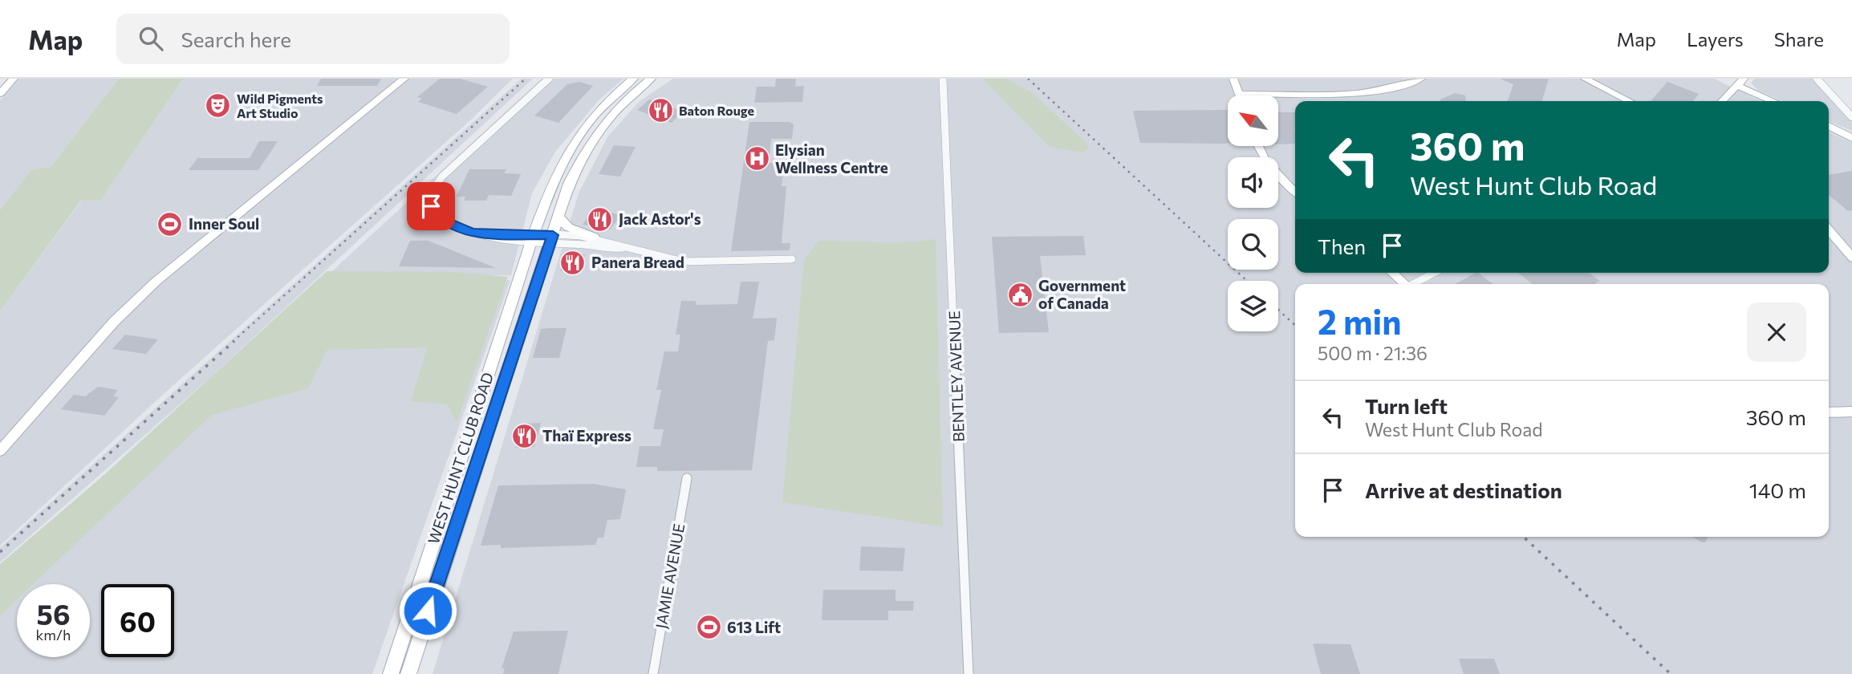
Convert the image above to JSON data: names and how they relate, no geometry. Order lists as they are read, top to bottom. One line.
{"streets":{"main road":["WEST HUNT CLUB ROAD"],"street":["BENTLEY AVENUE","JAMIE AVENUE"]},"places":{"theatre":["Wild Pigments Art Studio"],"restaurant":["Baton Rouge","Jack Astor's","Panera Bread","Thaï Express"],"hospital":["Elysian Wellness Centre"],"sports":["Inner Soul","613 Lift"],"public building":["Government of Canada"]},"north":"top left","page":{"header":"Map","search":"Search here","nav":["Map","Layers","Share"],"turn":["360 m","West Hunt Club Road"],"then":"Then","heading":["2 min","500 m · 21:36"],"list":[{"name":"Turn left","note":"West Hunt Club Road","value":"360 m"},{"name":"Arrive at destination","value":"140 m"}],"speed":"56 km/h","limit":"60"}}
